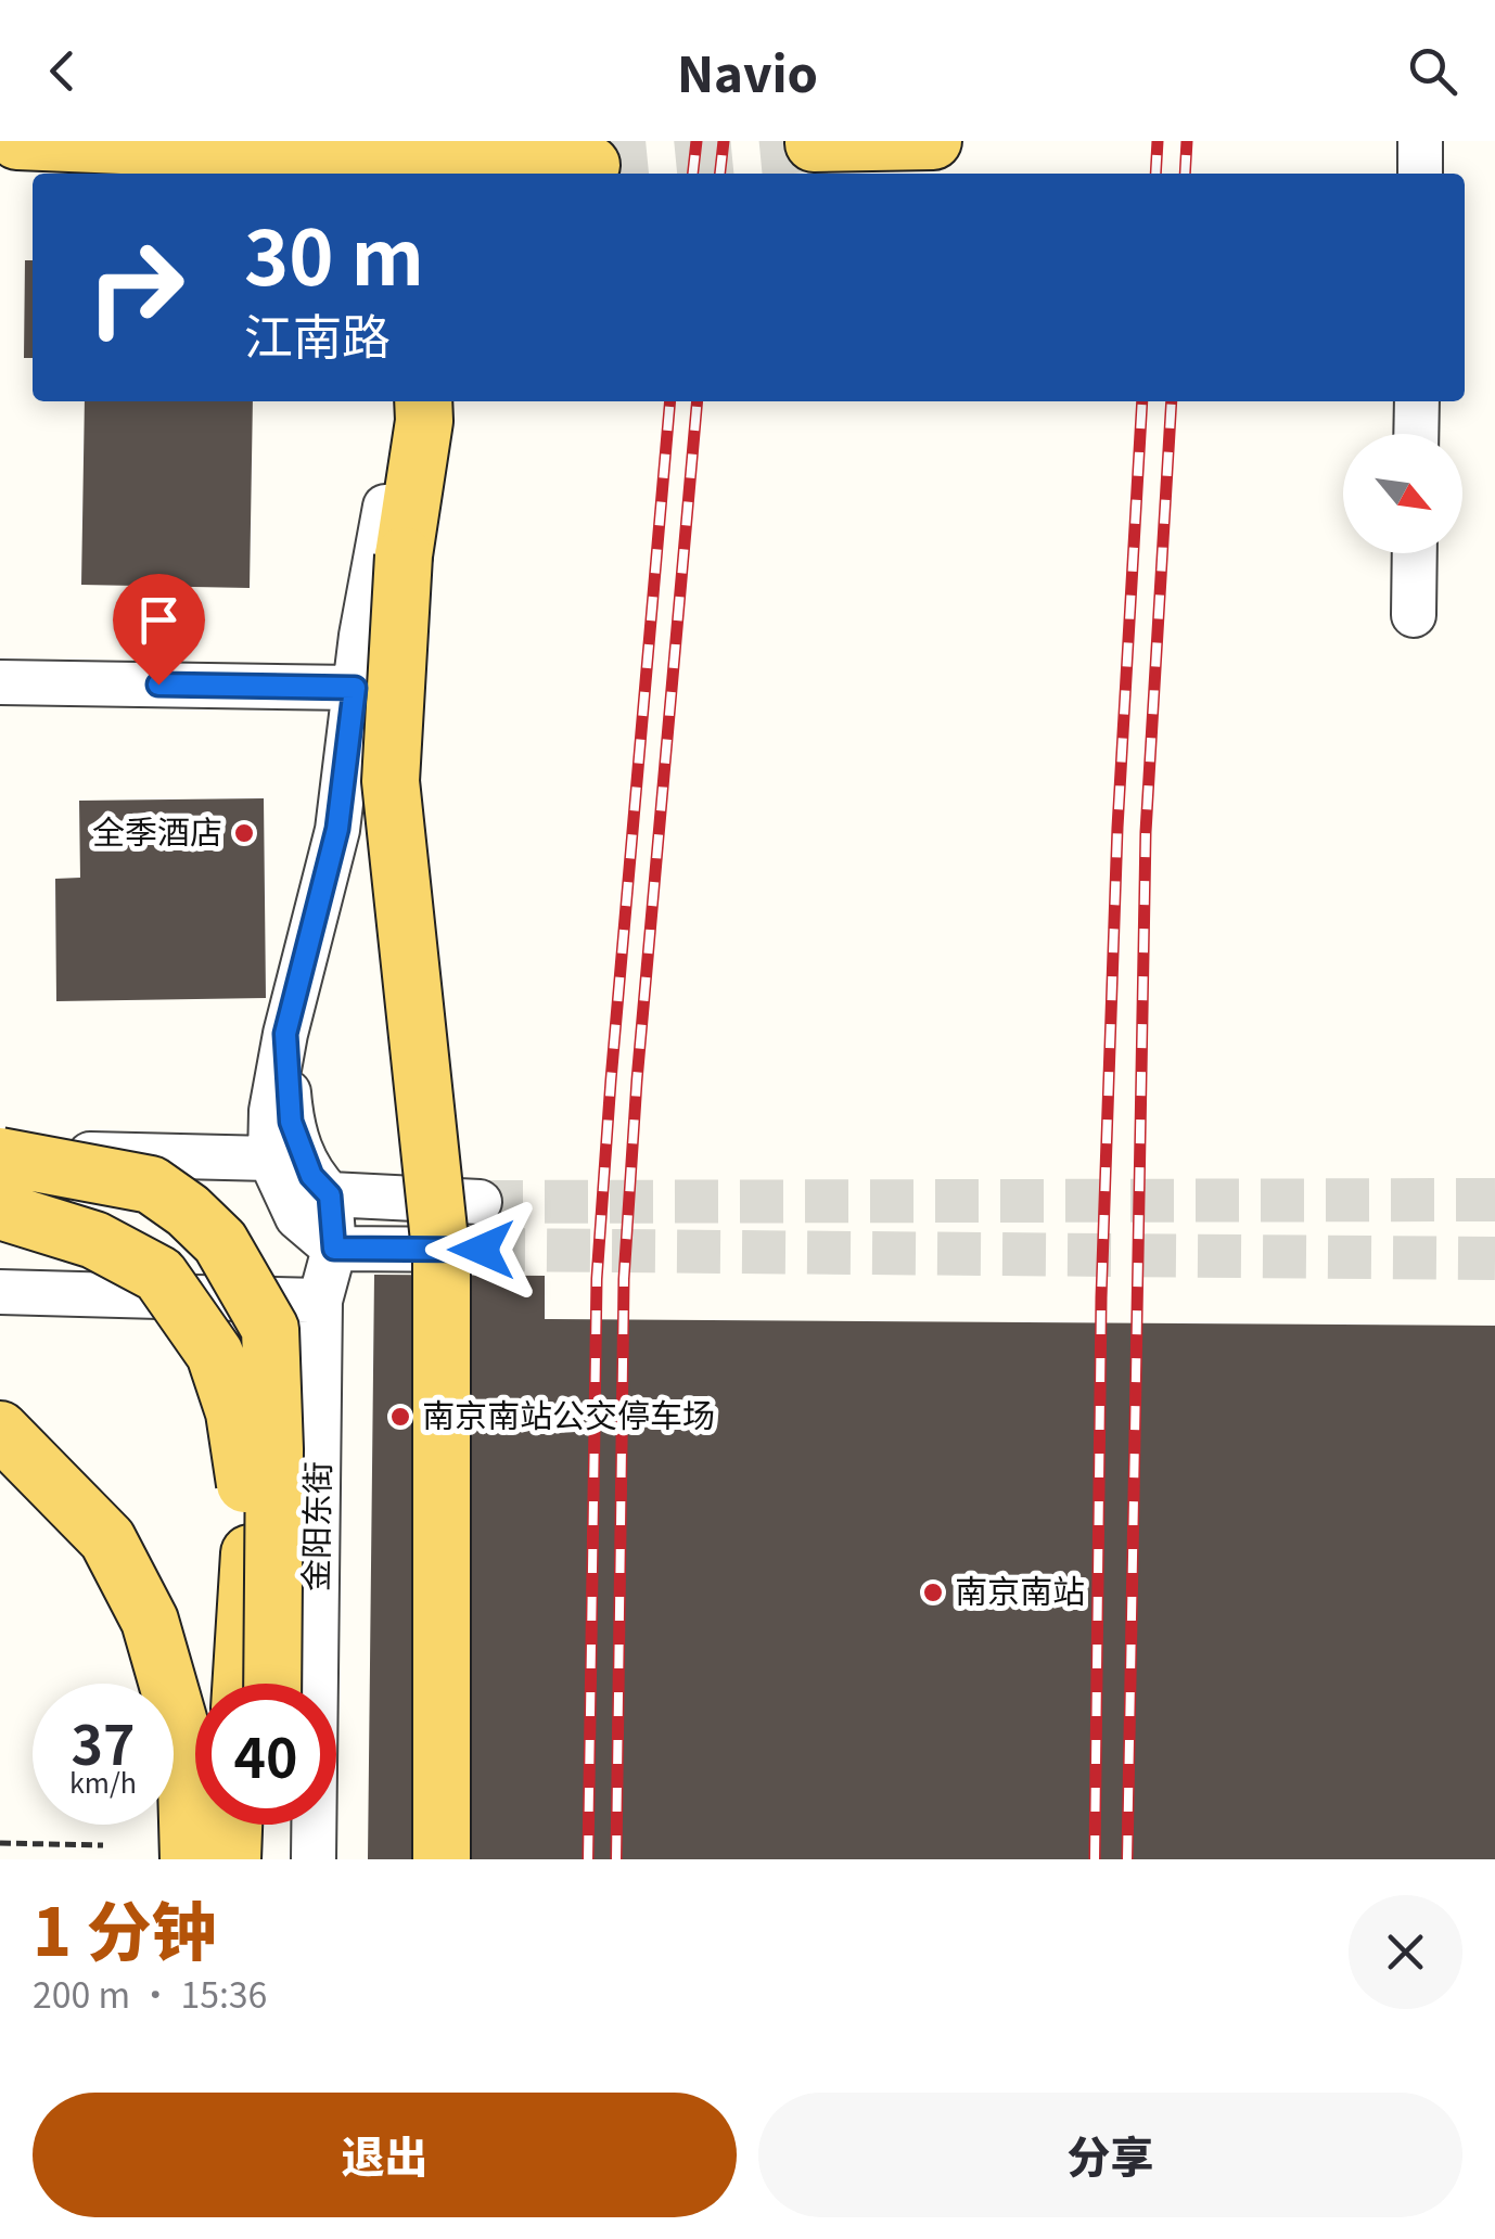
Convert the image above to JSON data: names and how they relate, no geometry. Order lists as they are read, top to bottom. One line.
{"streets":{"street":["金阳东街"]},"places":["全季酒店","南京南站公交停车场","南京南站"],"north":"bottom right","page":{"header":"Navio","turn":["30 m","江南路"],"speed":"37 km/h","limit":"40","heading":["1 分钟","200 m · 15:36"],"buttons":["退出","分享"]}}
